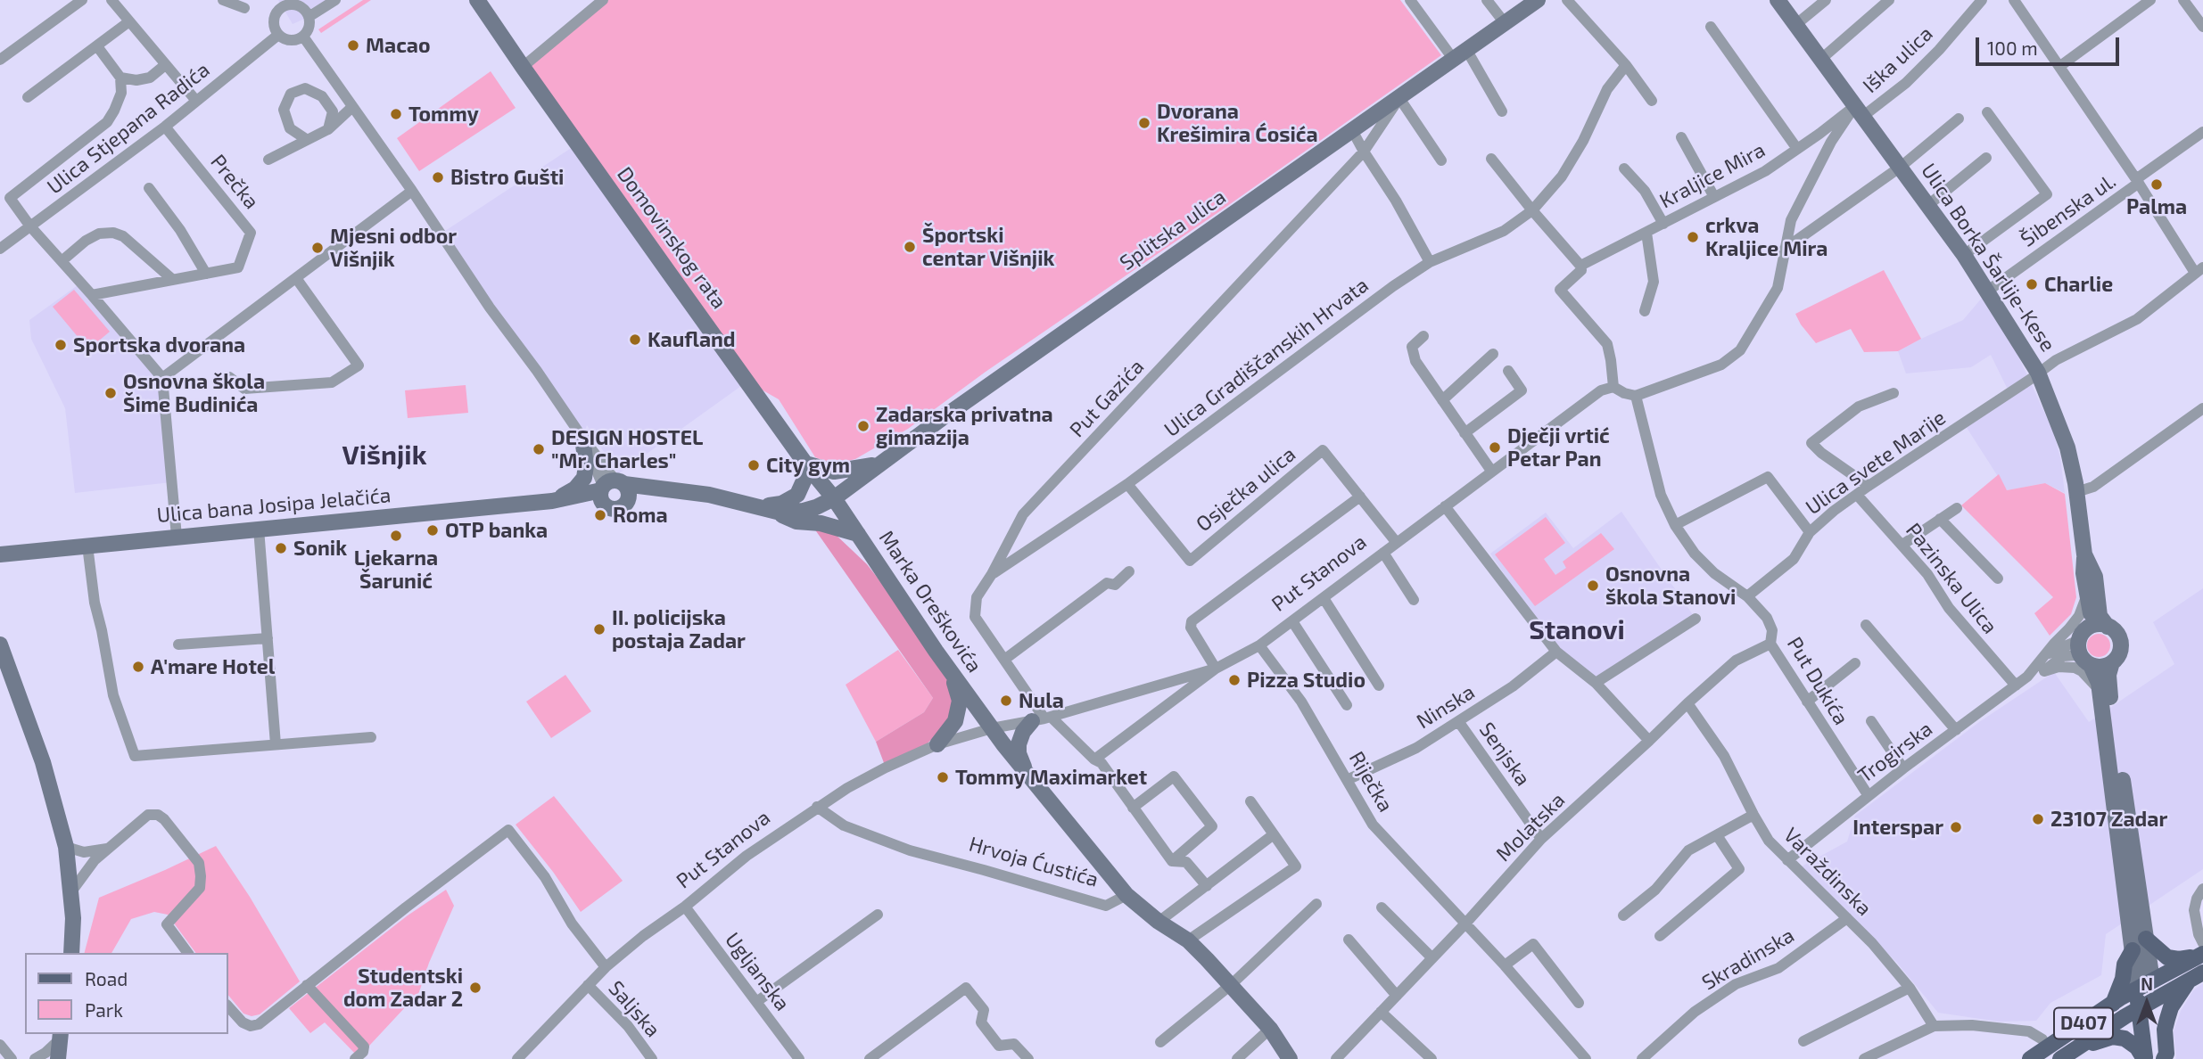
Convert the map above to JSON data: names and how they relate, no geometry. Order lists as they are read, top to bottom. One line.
{"streets":{"main road":["D407"],"street":["Iška ulica","Ulica Stjepana Radića","Kraljice Mira","Prečka","Šibenska ul.","Splitska ulica","Domovinskog rata","Ulica Borka Šarlije-Kese","Ulica Gradiščanskih Hrvata","Put Gazića","Ulica svete Marije","Osječka ulica","Ulica bana Josipa Jelačića","Put Stanova","Pazinska Ulica","Marka Oreškovića","Put Dukića","Ninska","Trogirska","Senjska","Riječka","Molatska","Hrvoja Ćustića","Varaždinska","Skradinska","Ugljanska","Saljska"]},"crossings":[["Iška ulica","Kraljice Mira"],["Iška ulica","Ulica Borka Šarlije-Kese"],["Ulica Stjepana Radića","Prečka"],["Kraljice Mira","Ulica Borka Šarlije-Kese"],["Šibenska ul.","Ulica Borka Šarlije-Kese"],["Splitska ulica","Domovinskog rata"],["Splitska ulica","Put Gazića"],["Splitska ulica","Ulica bana Josipa Jelačića"],["Splitska ulica","Marka Oreškovića"],["Domovinskog rata","Ulica bana Josipa Jelačića"],["Domovinskog rata","Marka Oreškovića"],["Ulica Borka Šarlije-Kese","Ulica svete Marije"],["Ulica Gradiščanskih Hrvata","Put Gazića"],["Ulica Gradiščanskih Hrvata","Osječka ulica"],["Put Gazića","Put Stanova"],["Ulica svete Marije","Pazinska Ulica"],["Ulica svete Marije","Put Dukića"],["Osječka ulica","Put Stanova"],["Ulica bana Josipa Jelačića","Marka Oreškovića"],["Put Stanova","Marka Oreškovića"],["Put Stanova","Riječka"],["Put Stanova","Hrvoja Ćustića"],["Put Stanova","Ugljanska"],["Put Stanova","Saljska"],["Pazinska Ulica","Trogirska"],["Put Dukića","Trogirska"],["Put Dukića","Molatska"],["Ninska","Senjska"],["Ninska","Riječka"],["Trogirska","Varaždinska"],["Senjska","Molatska"],["Riječka","Molatska"],["Molatska","Varaždinska"],["Varaždinska","Skradinska"]],"districts":["Višnjik","Stanovi"],"places":["Macao","Tommy","Dvorana Krešimira Ćosića","Bistro Gušti","Palma","crkva Kraljice Mira","Športski centar Višnjik","Mjesni odbor Višnjik","Charlie","Kaufland","Sportska dvorana","Osnovna škola Šime Budinića","Zadarska privatna gimnazija","Dječji vrtić Petar Pan","DESIGN HOSTEL \"Mr. Charles\"","City gym","Roma","OTP banka","Ljekarna Šarunić","Sonik","Osnovna škola Stanovi","II. policijska postaja Zadar","A'mare Hotel","Pizza Studio","Nula","Tommy Maximarket","23107 Zadar","Interspar","Studentski dom Zadar 2"],"legend":["Road","Park"],"scale_bar":"100 m","north":"top"}
